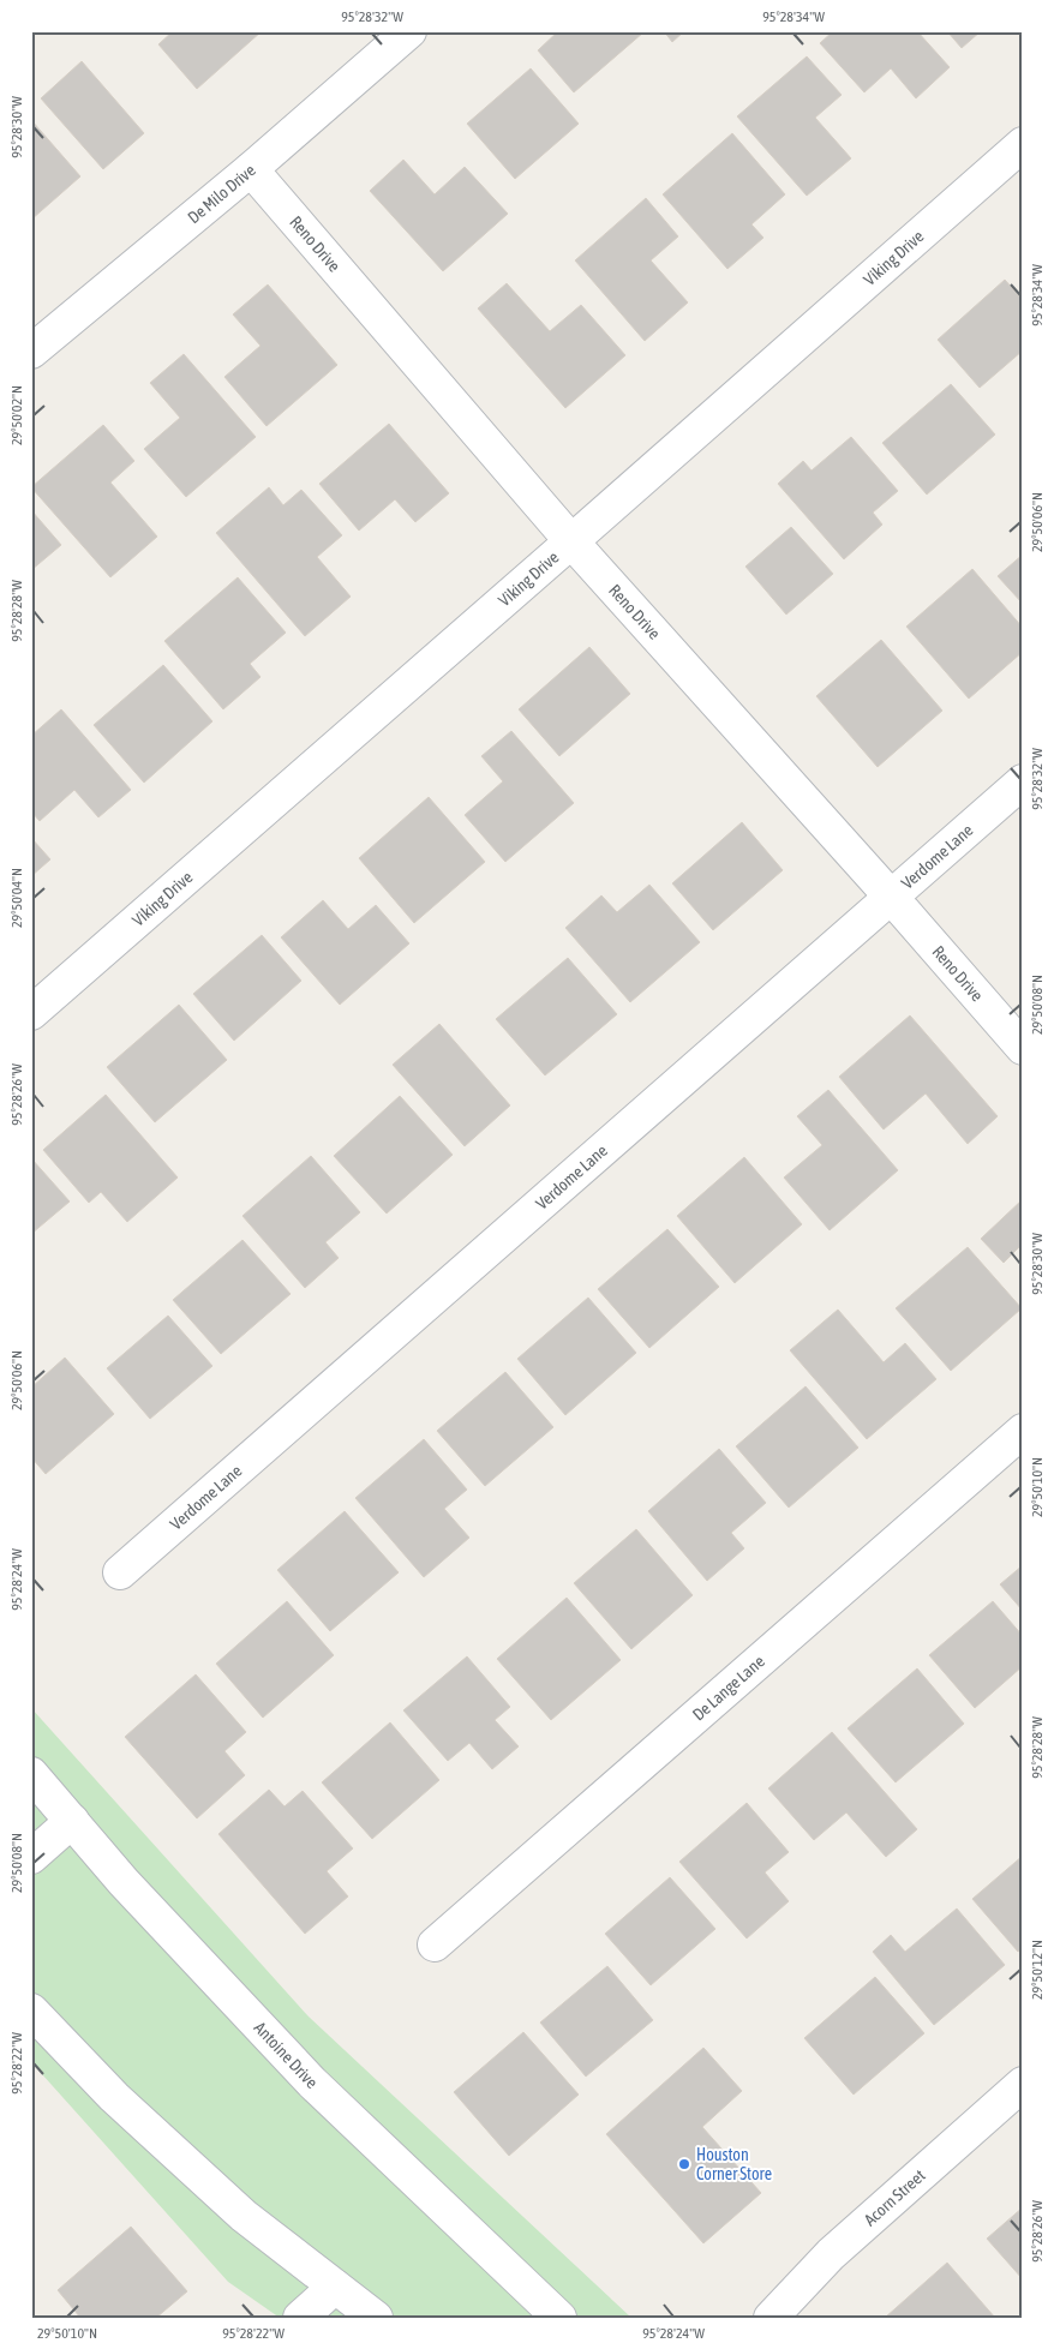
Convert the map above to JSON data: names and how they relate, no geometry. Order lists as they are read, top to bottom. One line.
{"streets":{"street":["De Milo Drive","Reno Drive","Viking Drive","Verdome Lane","De Lange Lane","Antoine Drive","Acorn Street"]},"crossings":[["De Milo Drive","Reno Drive"],["Reno Drive","Viking Drive"],["Reno Drive","Verdome Lane"]],"places":["Houston Corner Store"],"coordinates":["95°28'32\"W","95°28'34\"W","95°28'30\"W","29°50'02\"N","29°50'06\"N","95°28'28\"W","29°50'04\"N","29°50'08\"N","95°28'26\"W","29°50'10\"N","95°28'24\"W","29°50'12\"N","95°28'22\"W"]}
